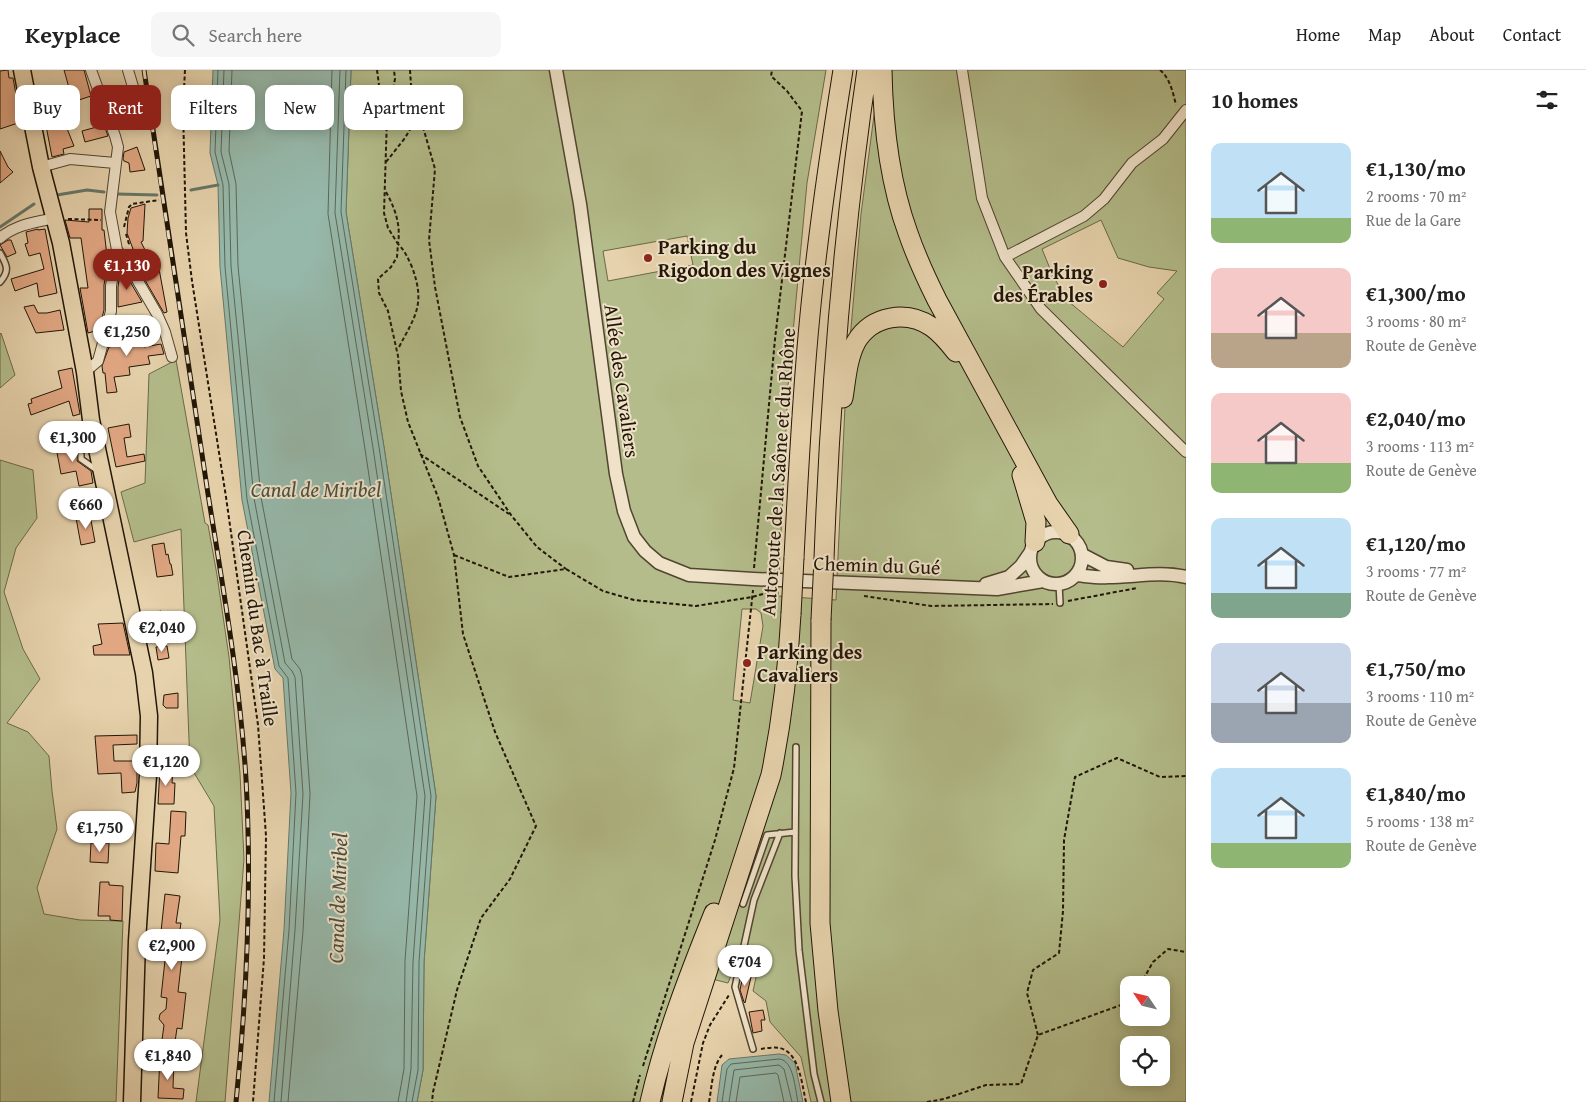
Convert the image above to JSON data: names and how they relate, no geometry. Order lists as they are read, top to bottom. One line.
{"streets":{"highway":["Autoroute de la Saône et du Rhône"],"street":["Allée des Cavaliers","Chemin du Gué"],"path":["Chemin du Bac à Traille"]},"crossings":[["Allée des Cavaliers","Chemin du Gué"]],"water":["Canal de Miribel"],"places":["Parking du Rigodon des Vignes","Parking des Érables","Parking des Cavaliers"],"north":"top left","page":{"header":"Keyplace","search":"Search here","nav":["Home","Map","About","Contact"],"heading":"10 homes","chip":["Buy","Rent","Filters","New","Apartment"],"list":[{"name":"€1,130/mo","note":"2 rooms · 70 m² · Rue de la Gare"},{"name":"€1,300/mo","note":"3 rooms · 80 m² · Route de Genève"},{"name":"€2,040/mo","note":"3 rooms · 113 m² · Route de Genève"},{"name":"€1,120/mo","note":"3 rooms · 77 m² · Route de Genève"},{"name":"€1,750/mo","note":"3 rooms · 110 m² · Route de Genève"},{"name":"€1,840/mo","note":"5 rooms · 138 m² · Route de Genève"}],"price":["€1,130","€1,250","€1,300","€660","€2,040","€1,120","€1,750","€2,900","€704","€1,840"]}}
